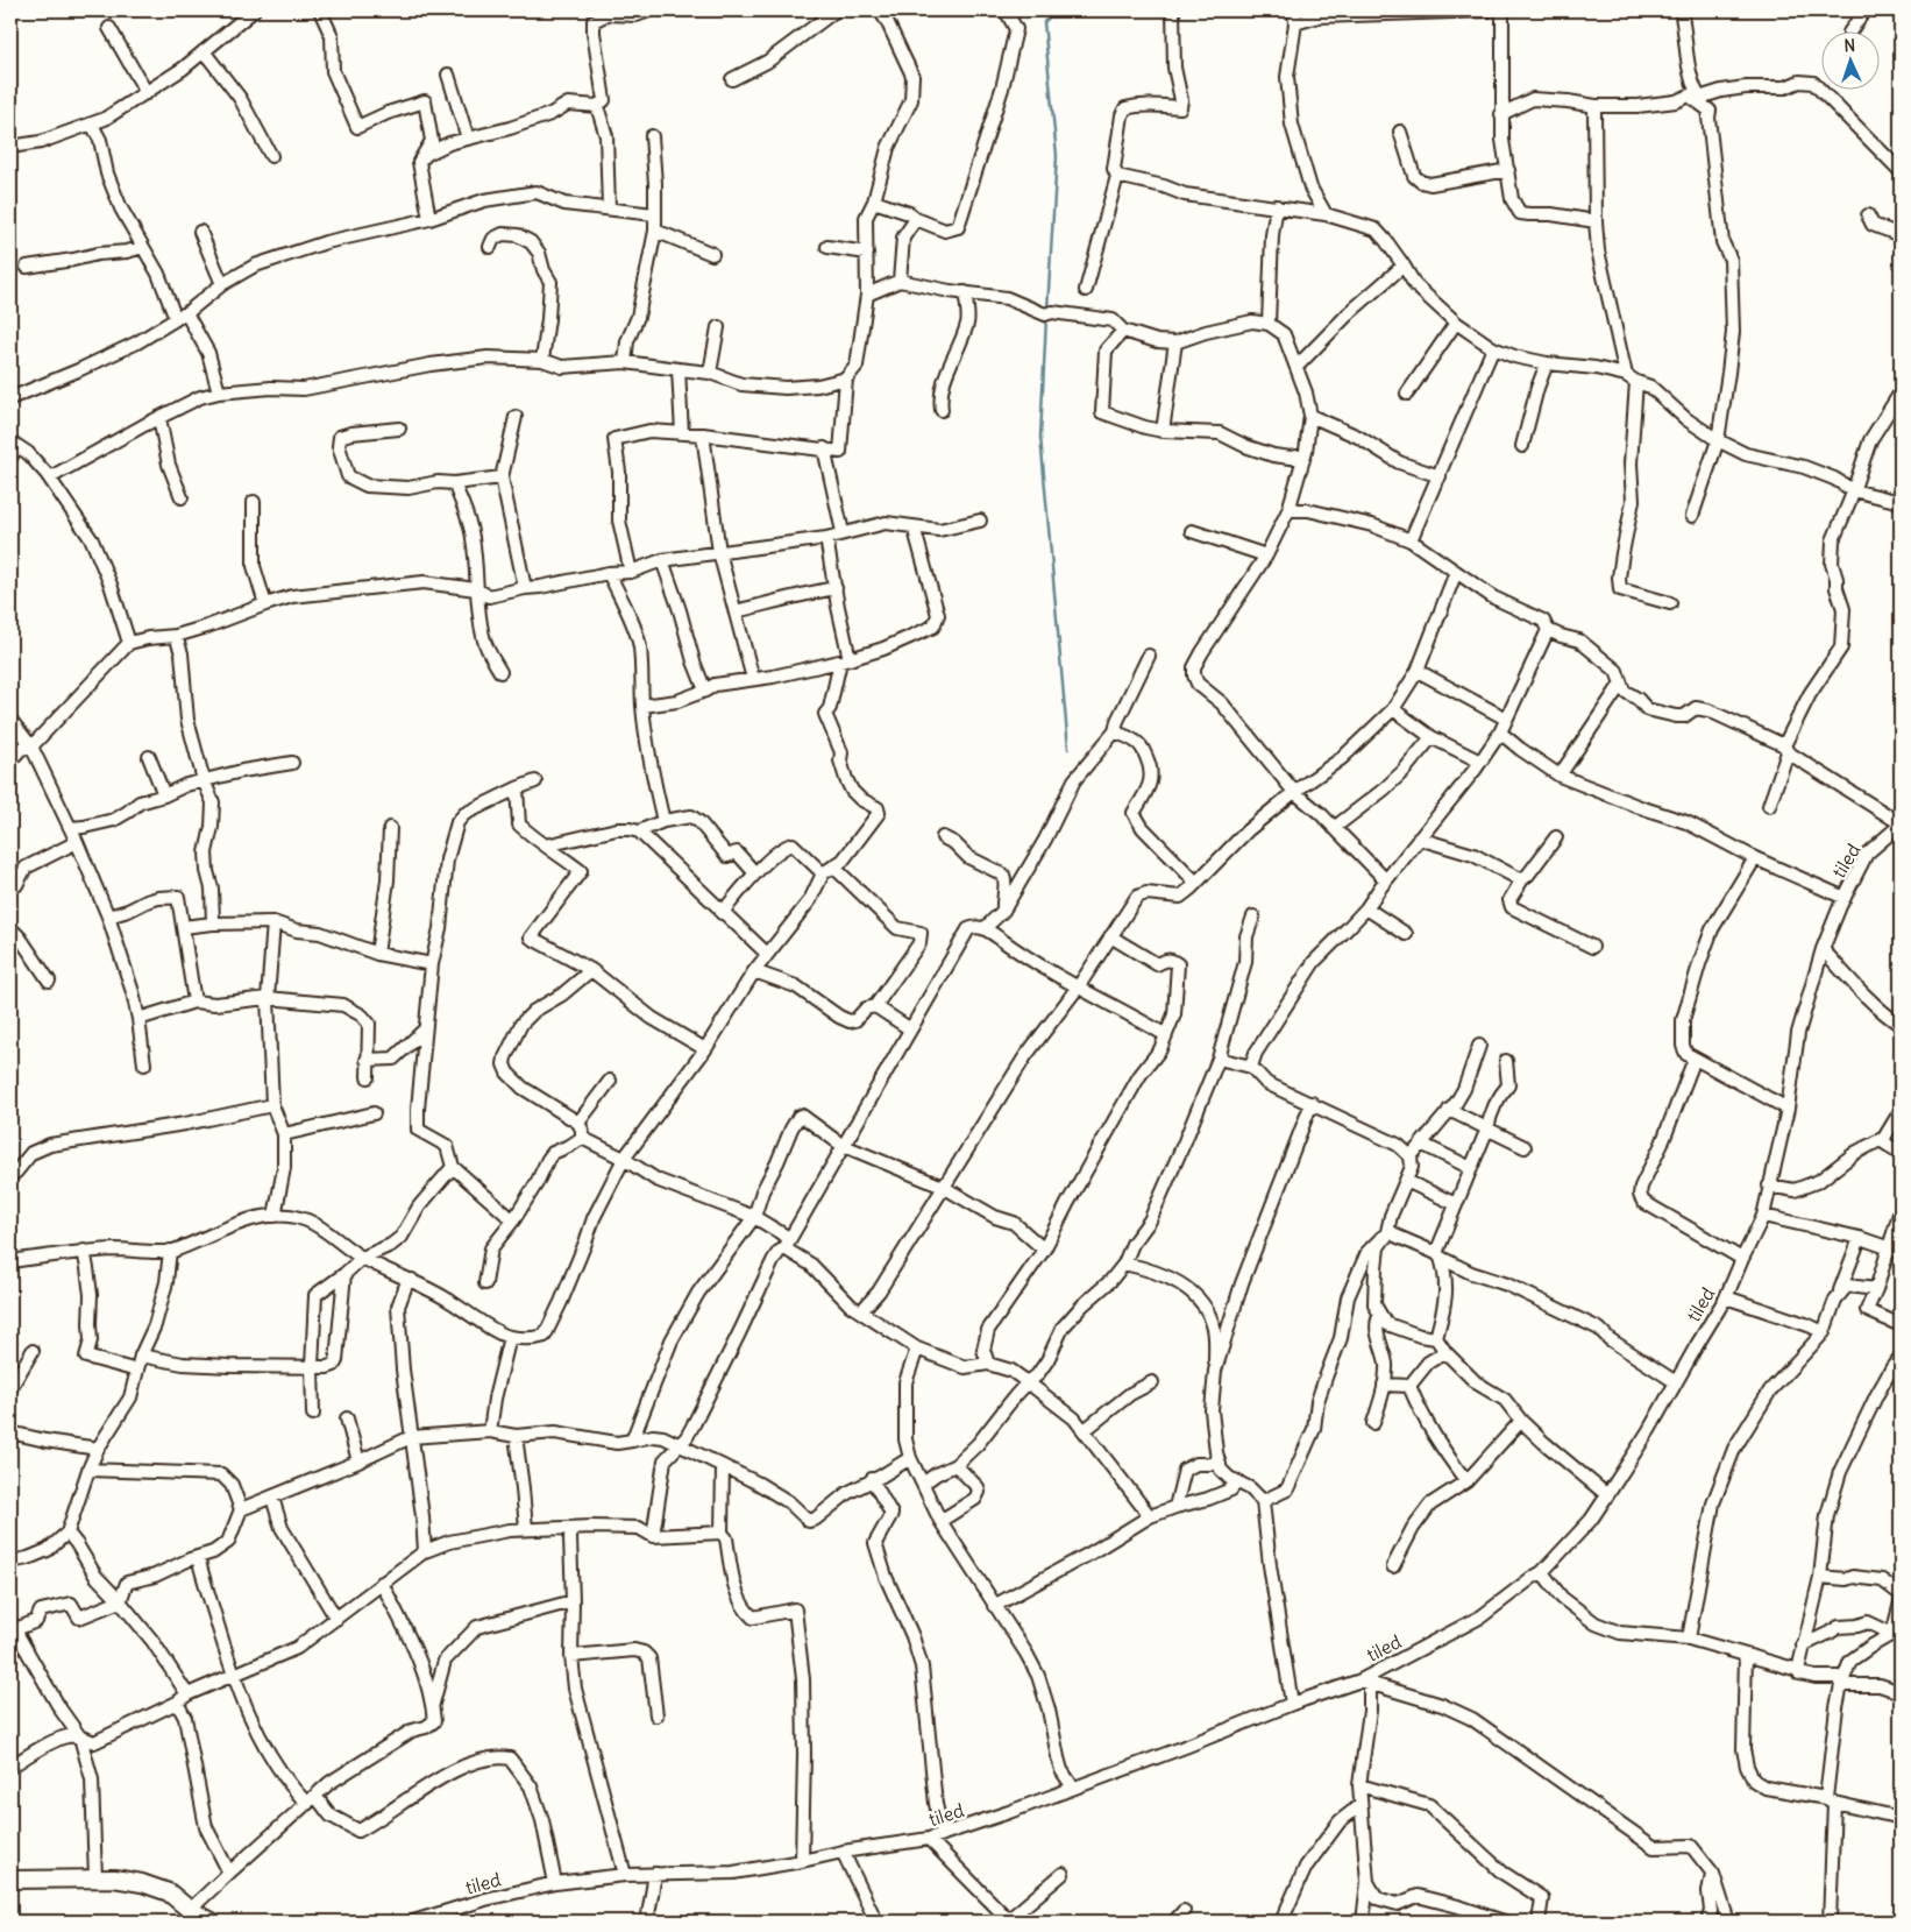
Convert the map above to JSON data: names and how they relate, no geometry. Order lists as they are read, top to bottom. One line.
{"streets":{"street":["tiled"]},"north":"top"}
